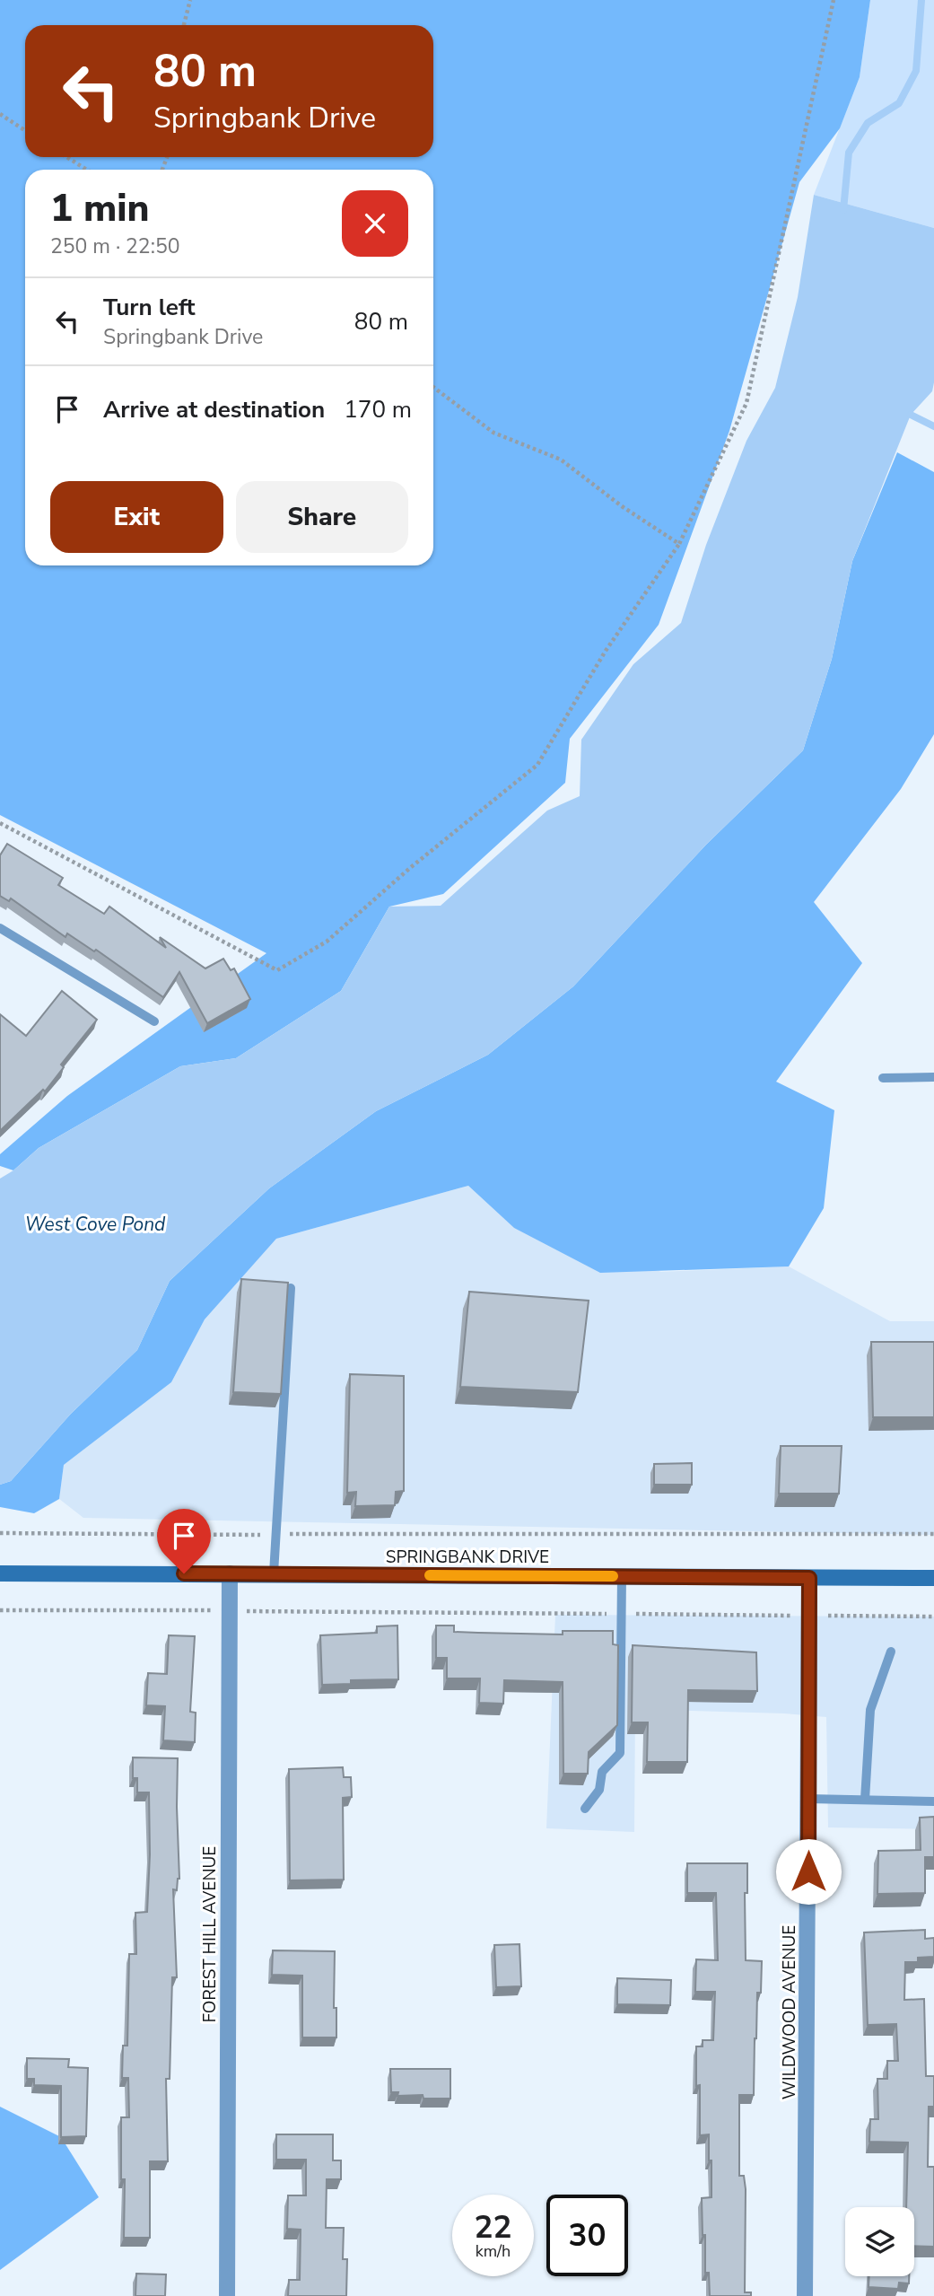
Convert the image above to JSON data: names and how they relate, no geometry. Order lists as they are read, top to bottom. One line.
{"streets":{"main road":["SPRINGBANK DRIVE"],"street":["FOREST HILL AVENUE","WILDWOOD AVENUE"]},"crossings":[["SPRINGBANK DRIVE","FOREST HILL AVENUE"],["SPRINGBANK DRIVE","WILDWOOD AVENUE"]],"water":["West Cove Pond"],"page":{"turn":["80 m","Springbank Drive"],"heading":["1 min","250 m · 22:50"],"list":[{"name":"Turn left","note":"Springbank Drive","value":"80 m"},{"name":"Arrive at destination","value":"170 m"}],"buttons":["Exit","Share"],"speed":"22 km/h","limit":"30"}}
